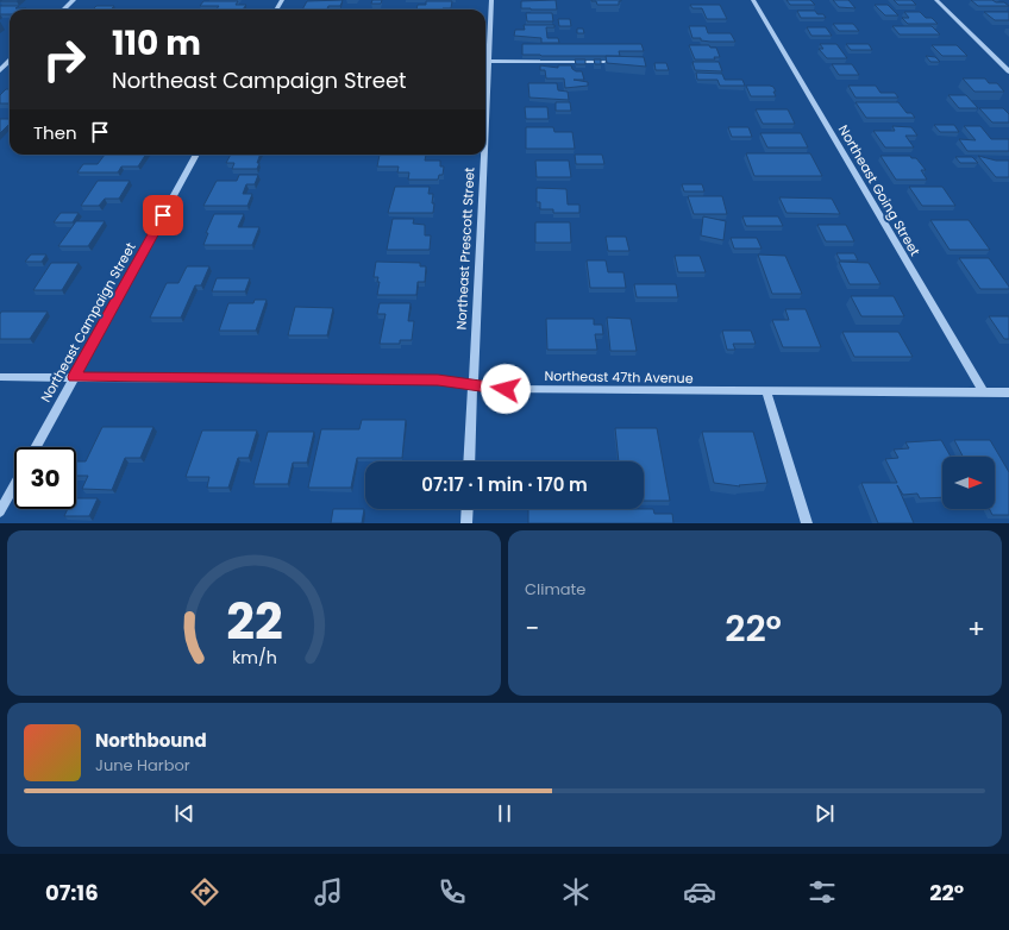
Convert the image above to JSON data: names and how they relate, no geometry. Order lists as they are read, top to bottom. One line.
{"streets":{"street":["Northeast Going Street","Northeast Prescott Street","Northeast Campaign Street","Northeast 47th Avenue"]},"crossings":[["Northeast Going Street","Northeast 47th Avenue"],["Northeast Prescott Street","Northeast 47th Avenue"],["Northeast Campaign Street","Northeast 47th Avenue"]],"north":"right","page":{"turn":["110 m","Northeast Campaign Street"],"then":"Then","limit":"30","trip":"07:17 · 1 min · 170 m","tile":"Climate","heat":["−","22°","+"],"song":["Northbound","June Harbor"],"tabs":["07:16","22°"],"gauge":["22","km/h"]}}
